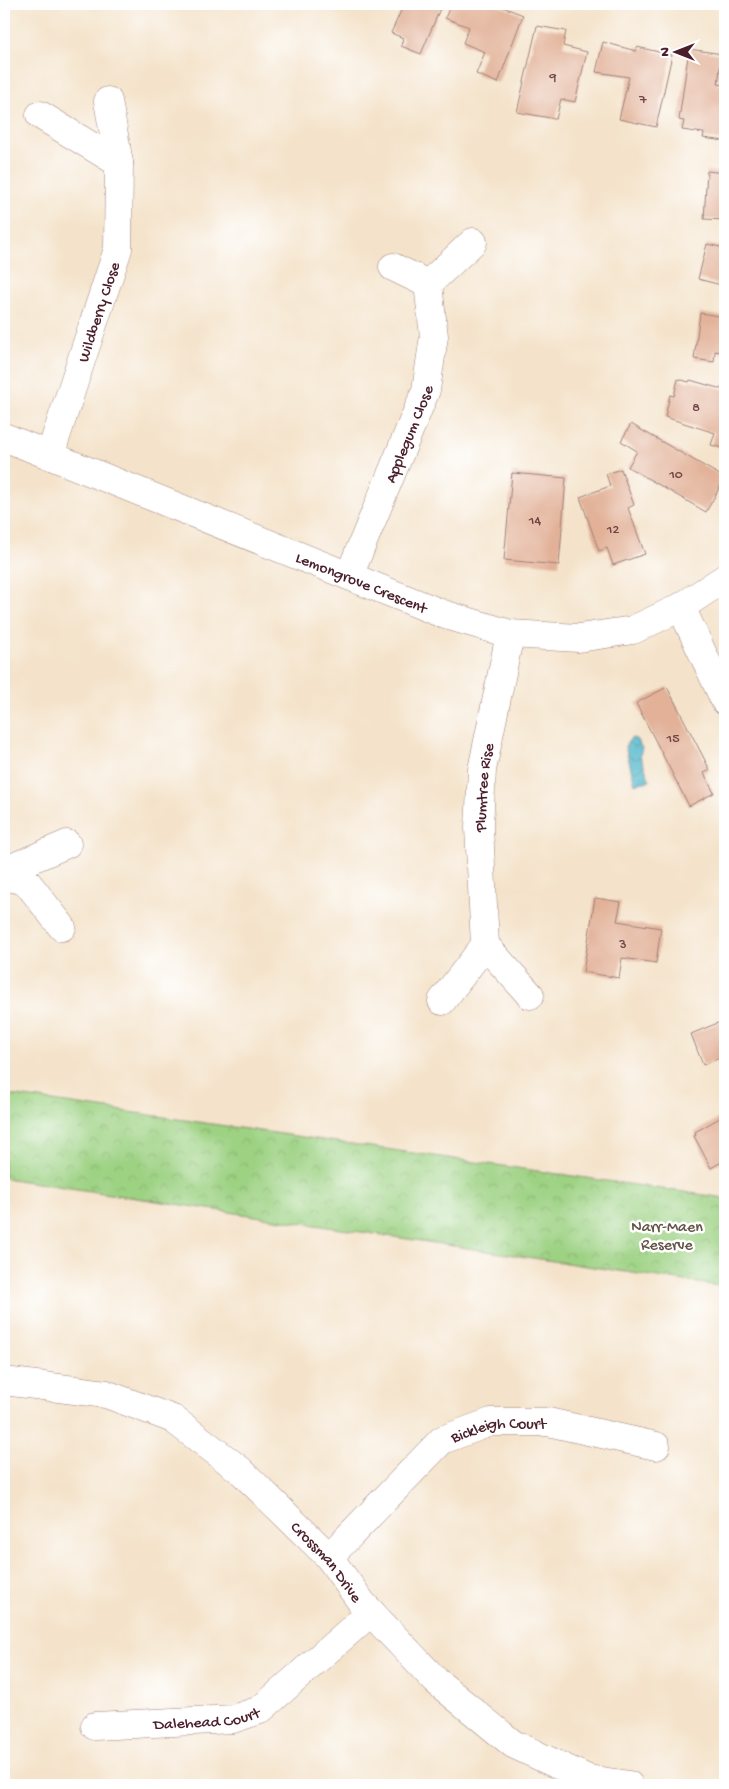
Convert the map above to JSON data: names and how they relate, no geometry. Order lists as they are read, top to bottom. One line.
{"streets":{"street":["Wildberry Close","Applegum Close","Lemongrove Crescent","Plumtree Rise","Bickleigh Court","Crossman Drive","Dalehead Court"]},"crossings":[["Wildberry Close","Lemongrove Crescent"],["Applegum Close","Lemongrove Crescent"],["Lemongrove Crescent","Plumtree Rise"],["Bickleigh Court","Crossman Drive"],["Crossman Drive","Dalehead Court"]],"parks":["Narr-Maen Reserve"],"house_numbers":["9","7","8","10","14","12","15","3"],"north":"left"}
